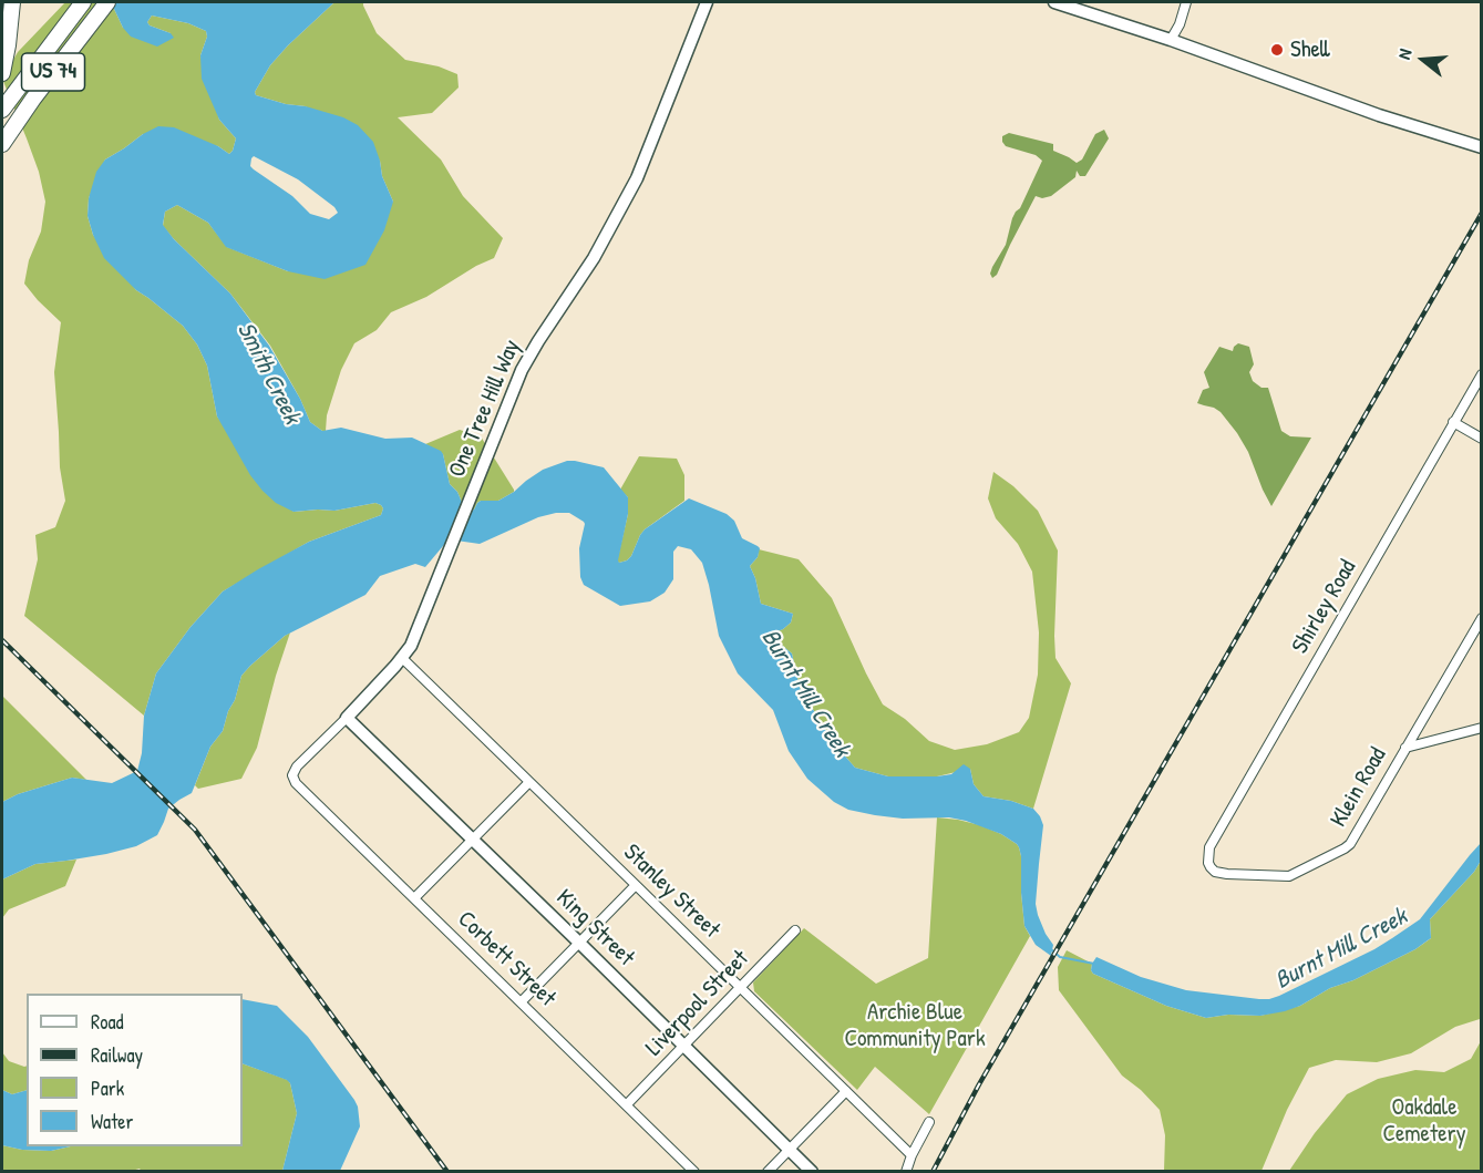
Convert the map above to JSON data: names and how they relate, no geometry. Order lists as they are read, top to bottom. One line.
{"streets":{"highway":["US 74"],"street":["One Tree Hill Way","Shirley Road","Klein Road","Stanley Street","King Street","Corbett Street","Liverpool Street"]},"crossings":[["One Tree Hill Way","Stanley Street"],["One Tree Hill Way","King Street"],["One Tree Hill Way","Corbett Street"],["Shirley Road","Klein Road"],["Stanley Street","Liverpool Street"],["King Street","Liverpool Street"],["Corbett Street","Liverpool Street"]],"water":["Smith Creek","Burnt Mill Creek"],"parks":["Archie Blue Community Park","Oakdale Cemetery"],"places":["Shell"],"legend":["Road","Railway","Park","Water"],"north":"left"}
